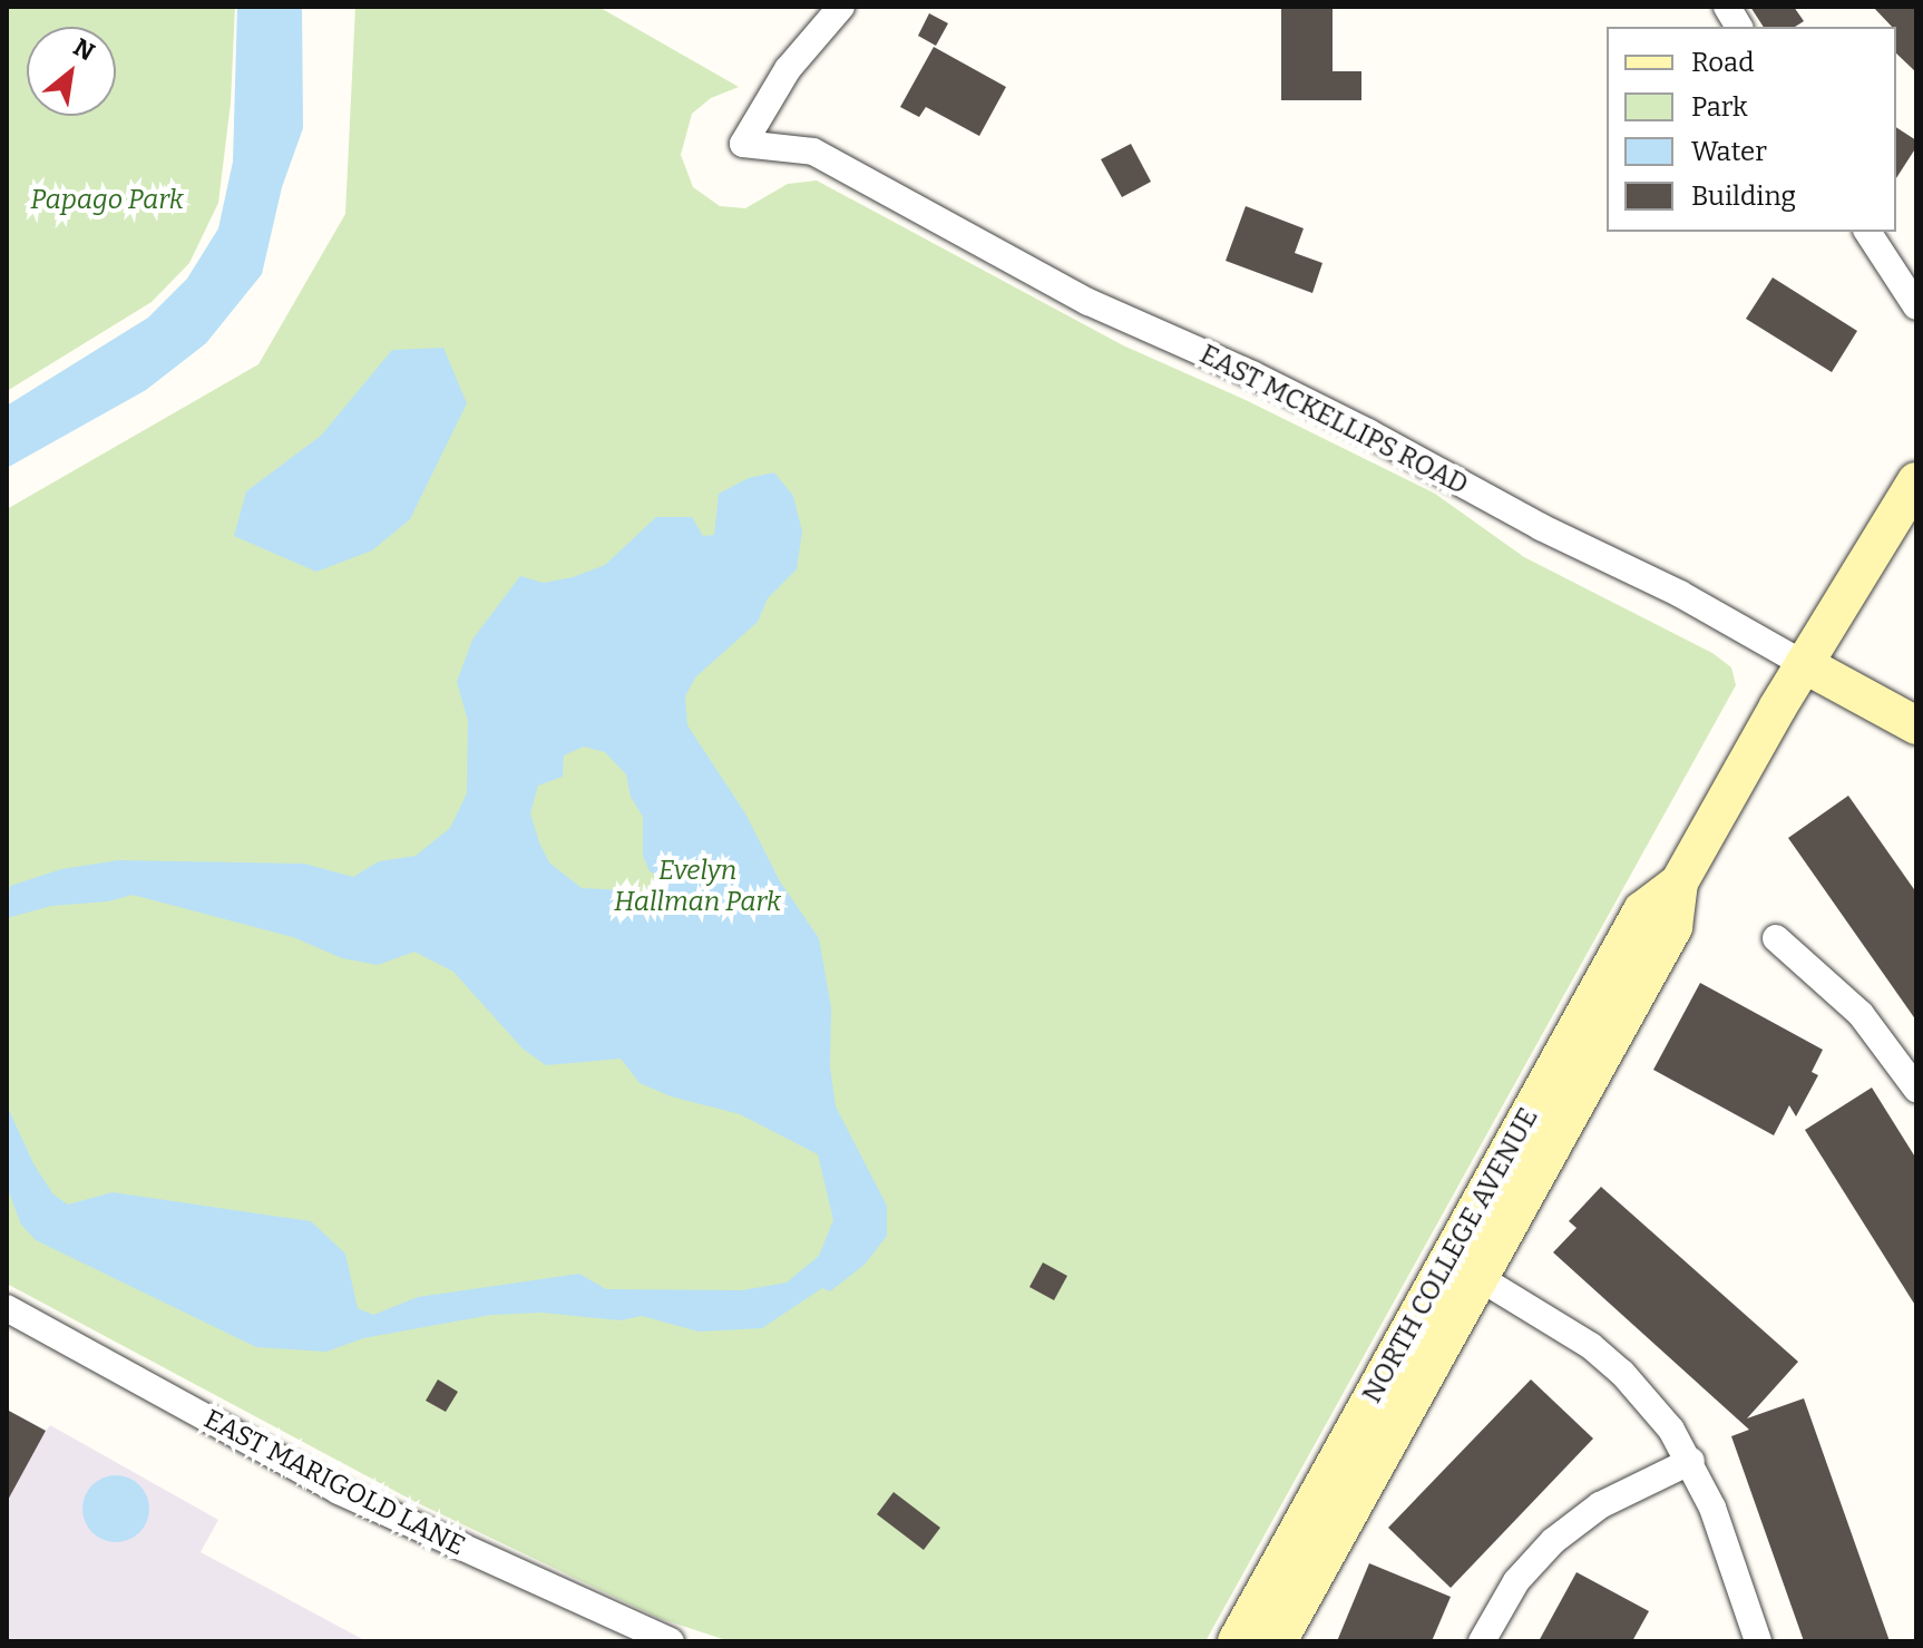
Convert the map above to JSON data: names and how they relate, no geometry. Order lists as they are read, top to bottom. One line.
{"streets":{"street":["EAST MCKELLIPS ROAD","NORTH COLLEGE AVENUE","EAST MARIGOLD LANE"]},"crossings":[["EAST MCKELLIPS ROAD","NORTH COLLEGE AVENUE"]],"parks":["Papago Park","Evelyn Hallman Park"],"legend":["Road","Park","Water","Building"],"north":"top right"}
